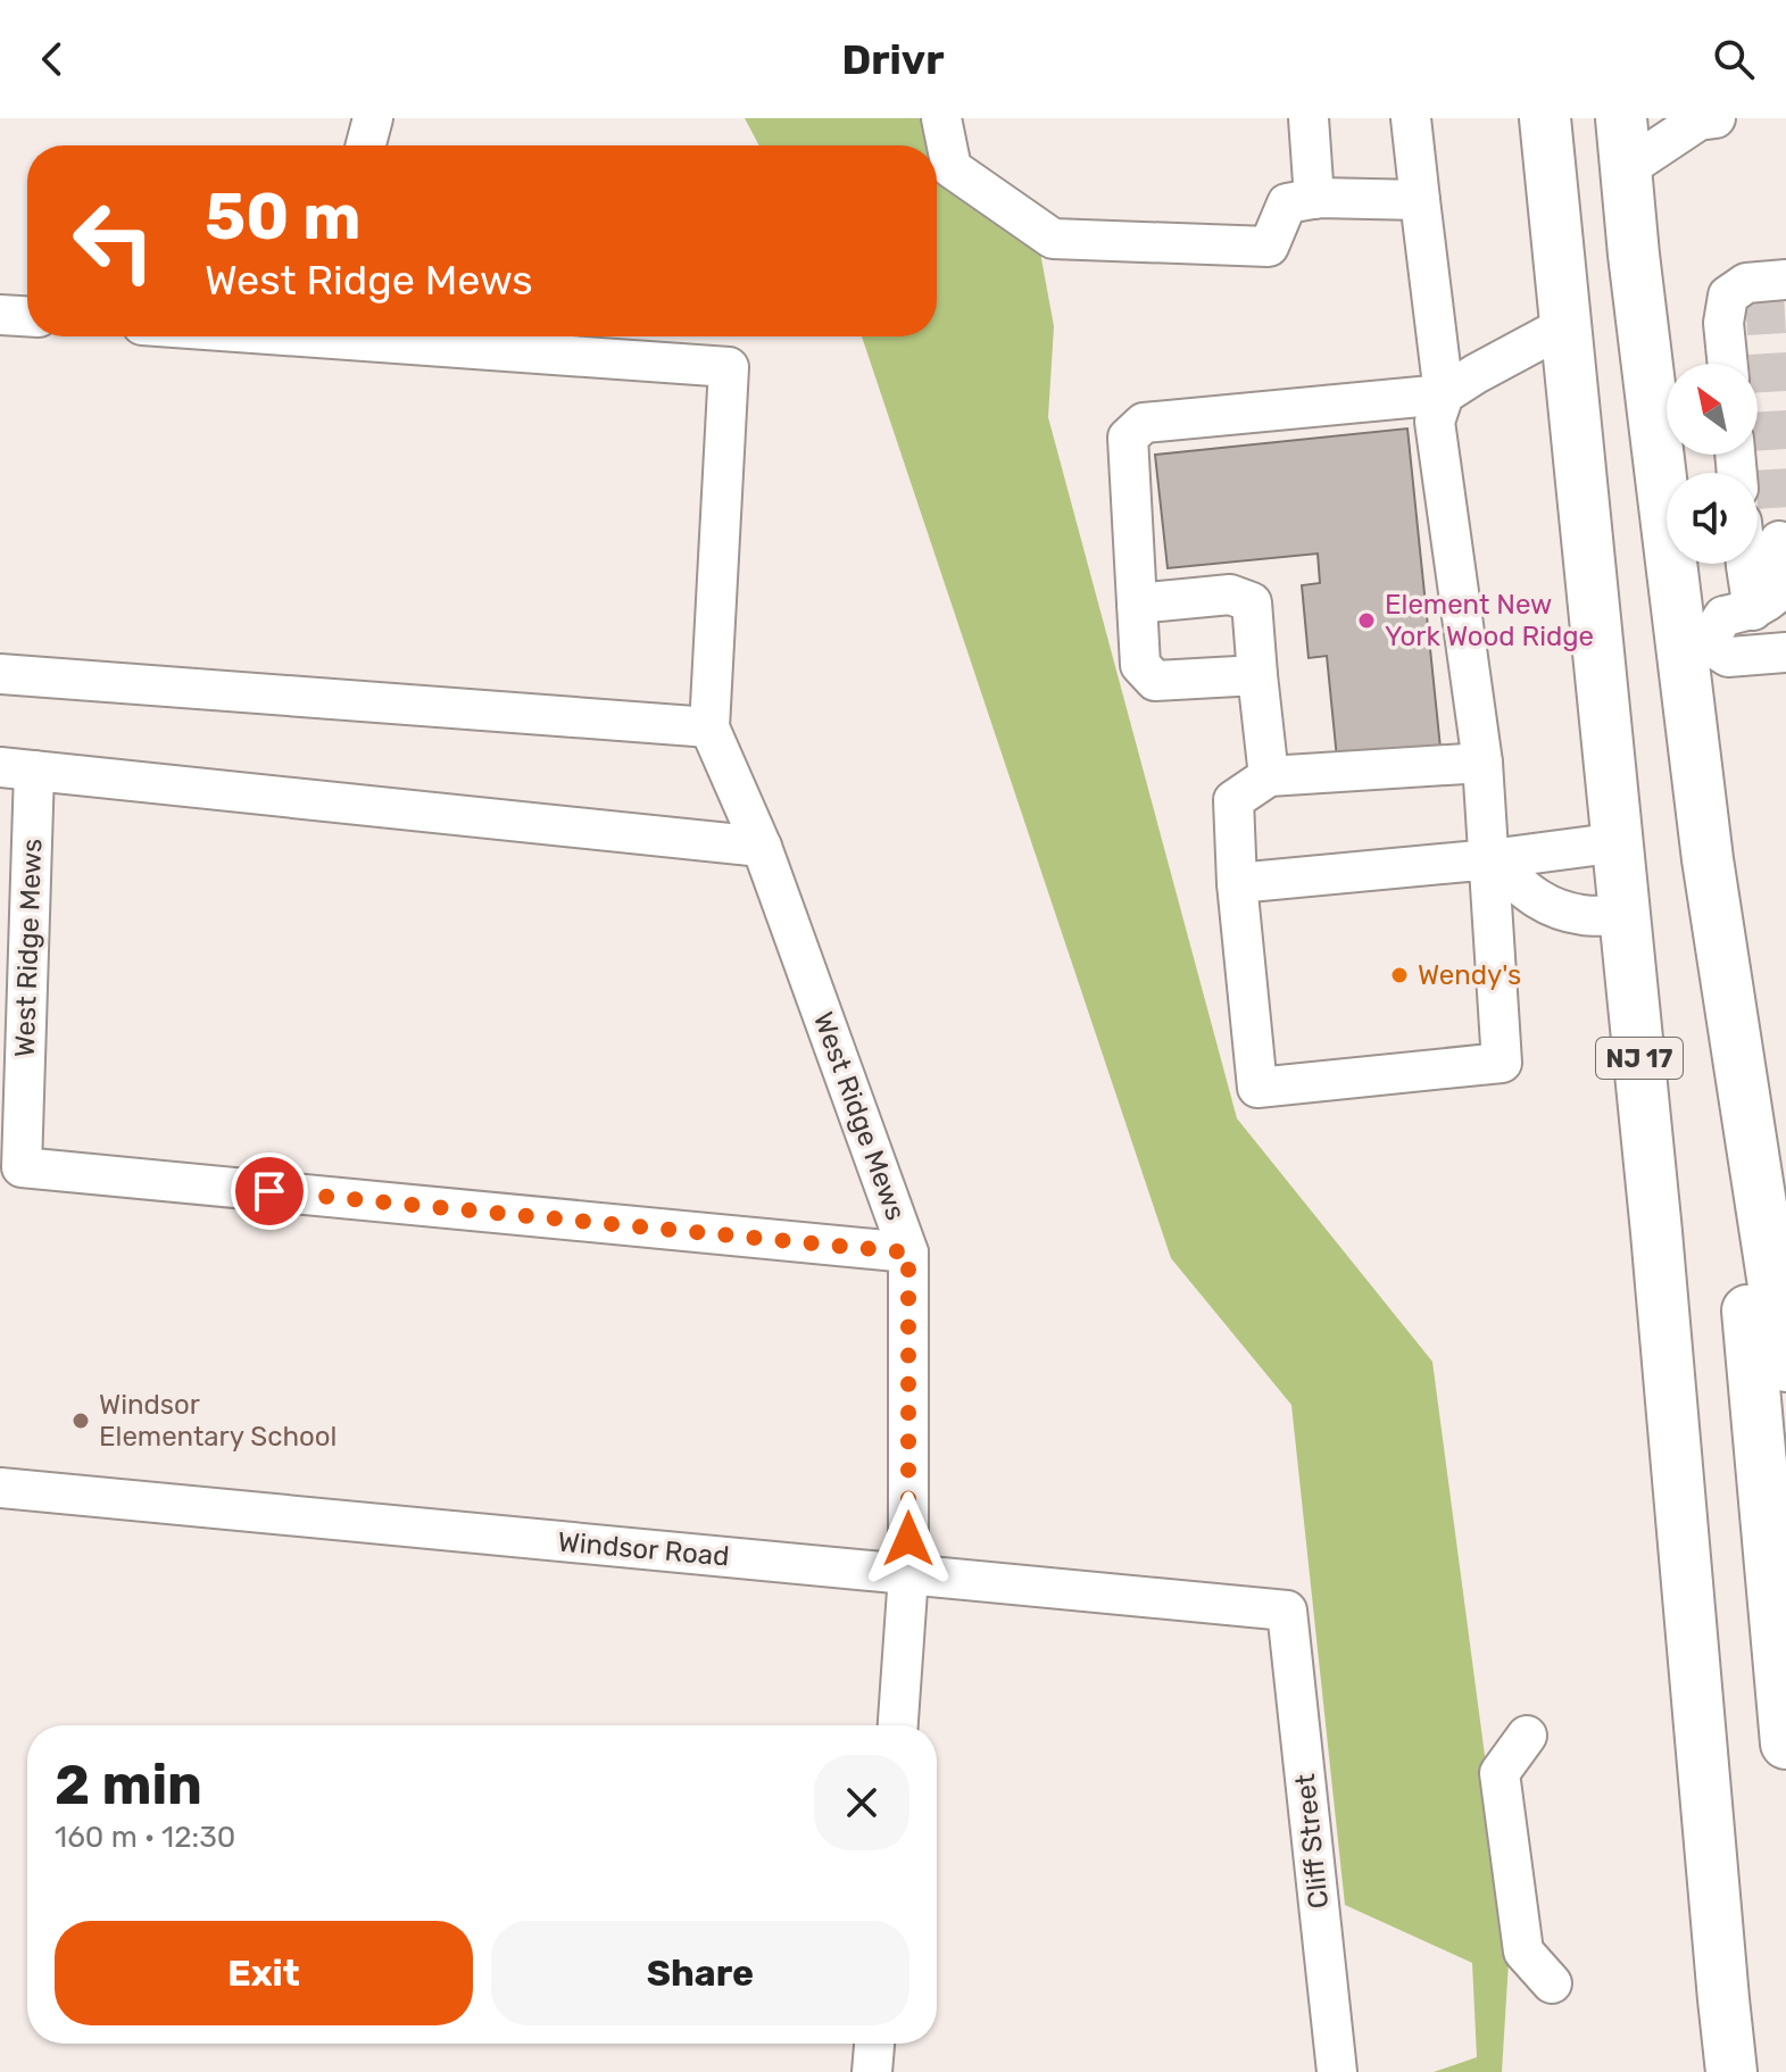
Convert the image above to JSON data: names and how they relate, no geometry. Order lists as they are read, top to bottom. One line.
{"streets":{"highway":["NJ 17"],"street":["West Ridge Mews","Windsor Road","Cliff Street"]},"crossings":[["Windsor Road","Cliff Street"]],"places":["Element New York Wood Ridge","Wendy's","Windsor Elementary School"],"north":"top left","page":{"header":"Drivr","turn":["50 m","West Ridge Mews"],"heading":["2 min","160 m · 12:30"],"buttons":["Exit","Share"]}}
